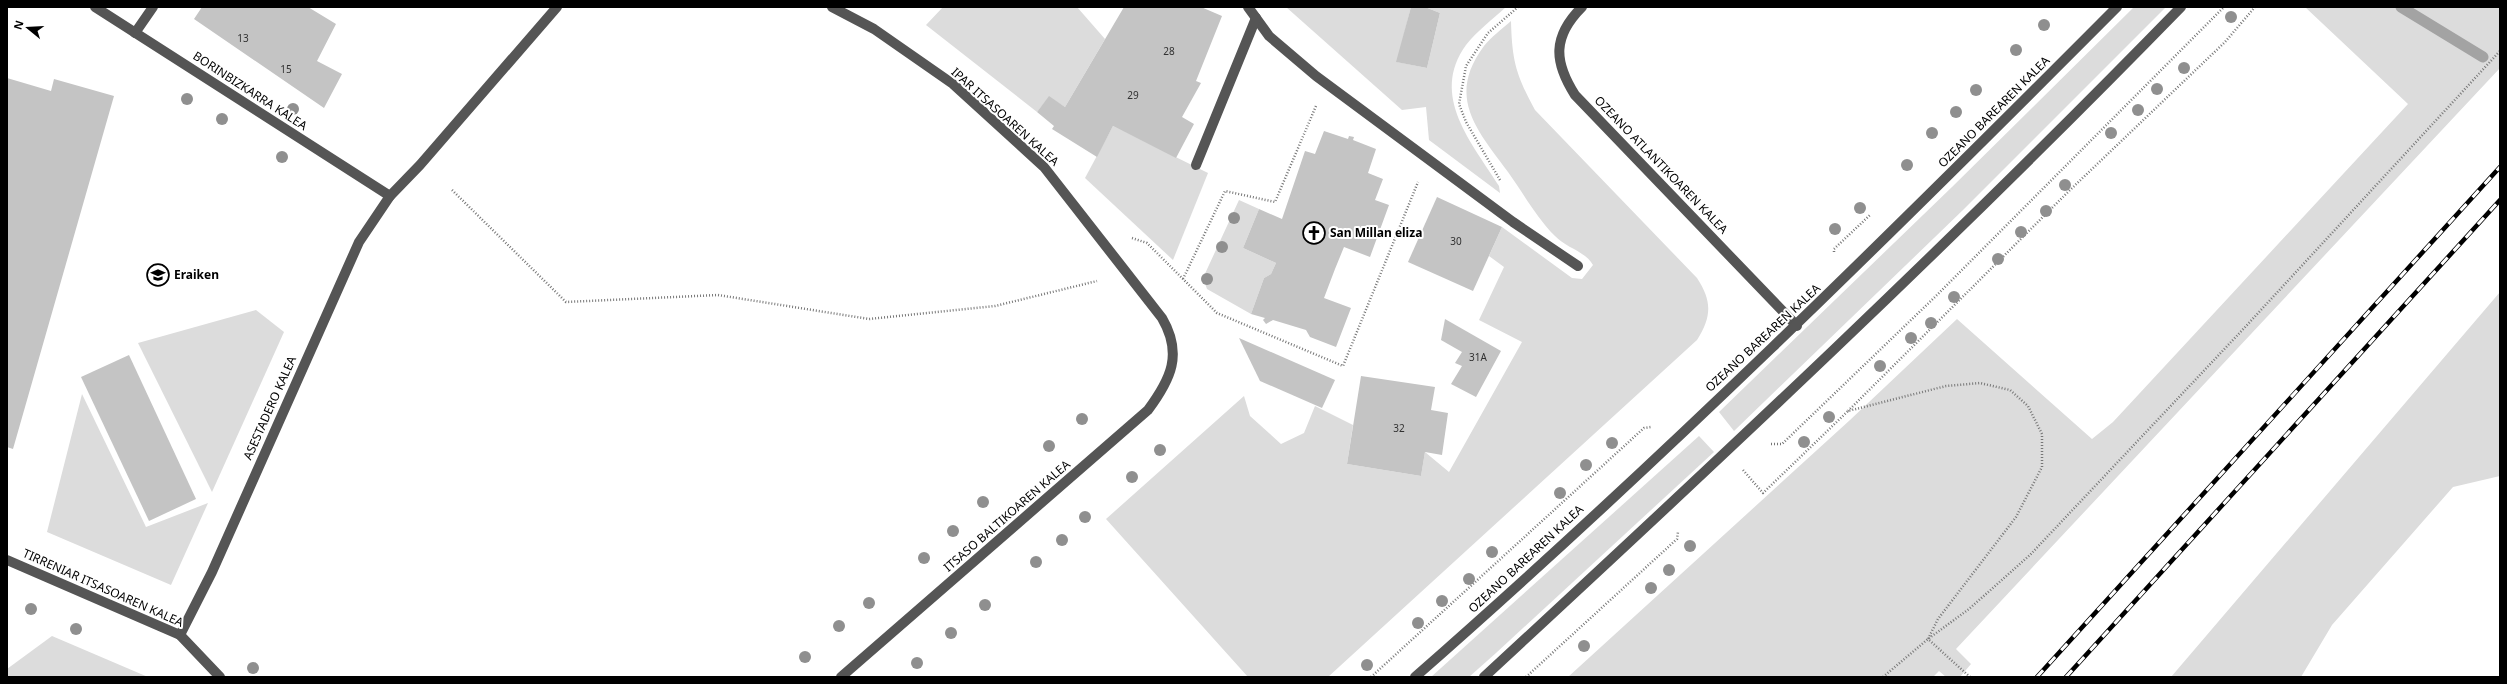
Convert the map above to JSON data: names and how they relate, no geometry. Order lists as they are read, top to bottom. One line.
{"streets":{"street":["BORINBIZKARRA KALEA","OZEANO BAREAREN KALEA","IPAR ITSASOAREN KALEA","OZEANO ATLANTIKOAREN KALEA","ASESTADERO KALEA","ITSASO BALTIKOAREN KALEA","TIRRENIAR ITSASOAREN KALEA"]},"crossings":[["BORINBIZKARRA KALEA","ASESTADERO KALEA"],["OZEANO BAREAREN KALEA","OZEANO ATLANTIKOAREN KALEA"],["IPAR ITSASOAREN KALEA","ITSASO BALTIKOAREN KALEA"],["ASESTADERO KALEA","TIRRENIAR ITSASOAREN KALEA"]],"places":{"church":["San Millan eliza"],"school or university":["Eraiken"]},"house_numbers":["13","28","15","29","30","31A","32"],"north":"left"}
